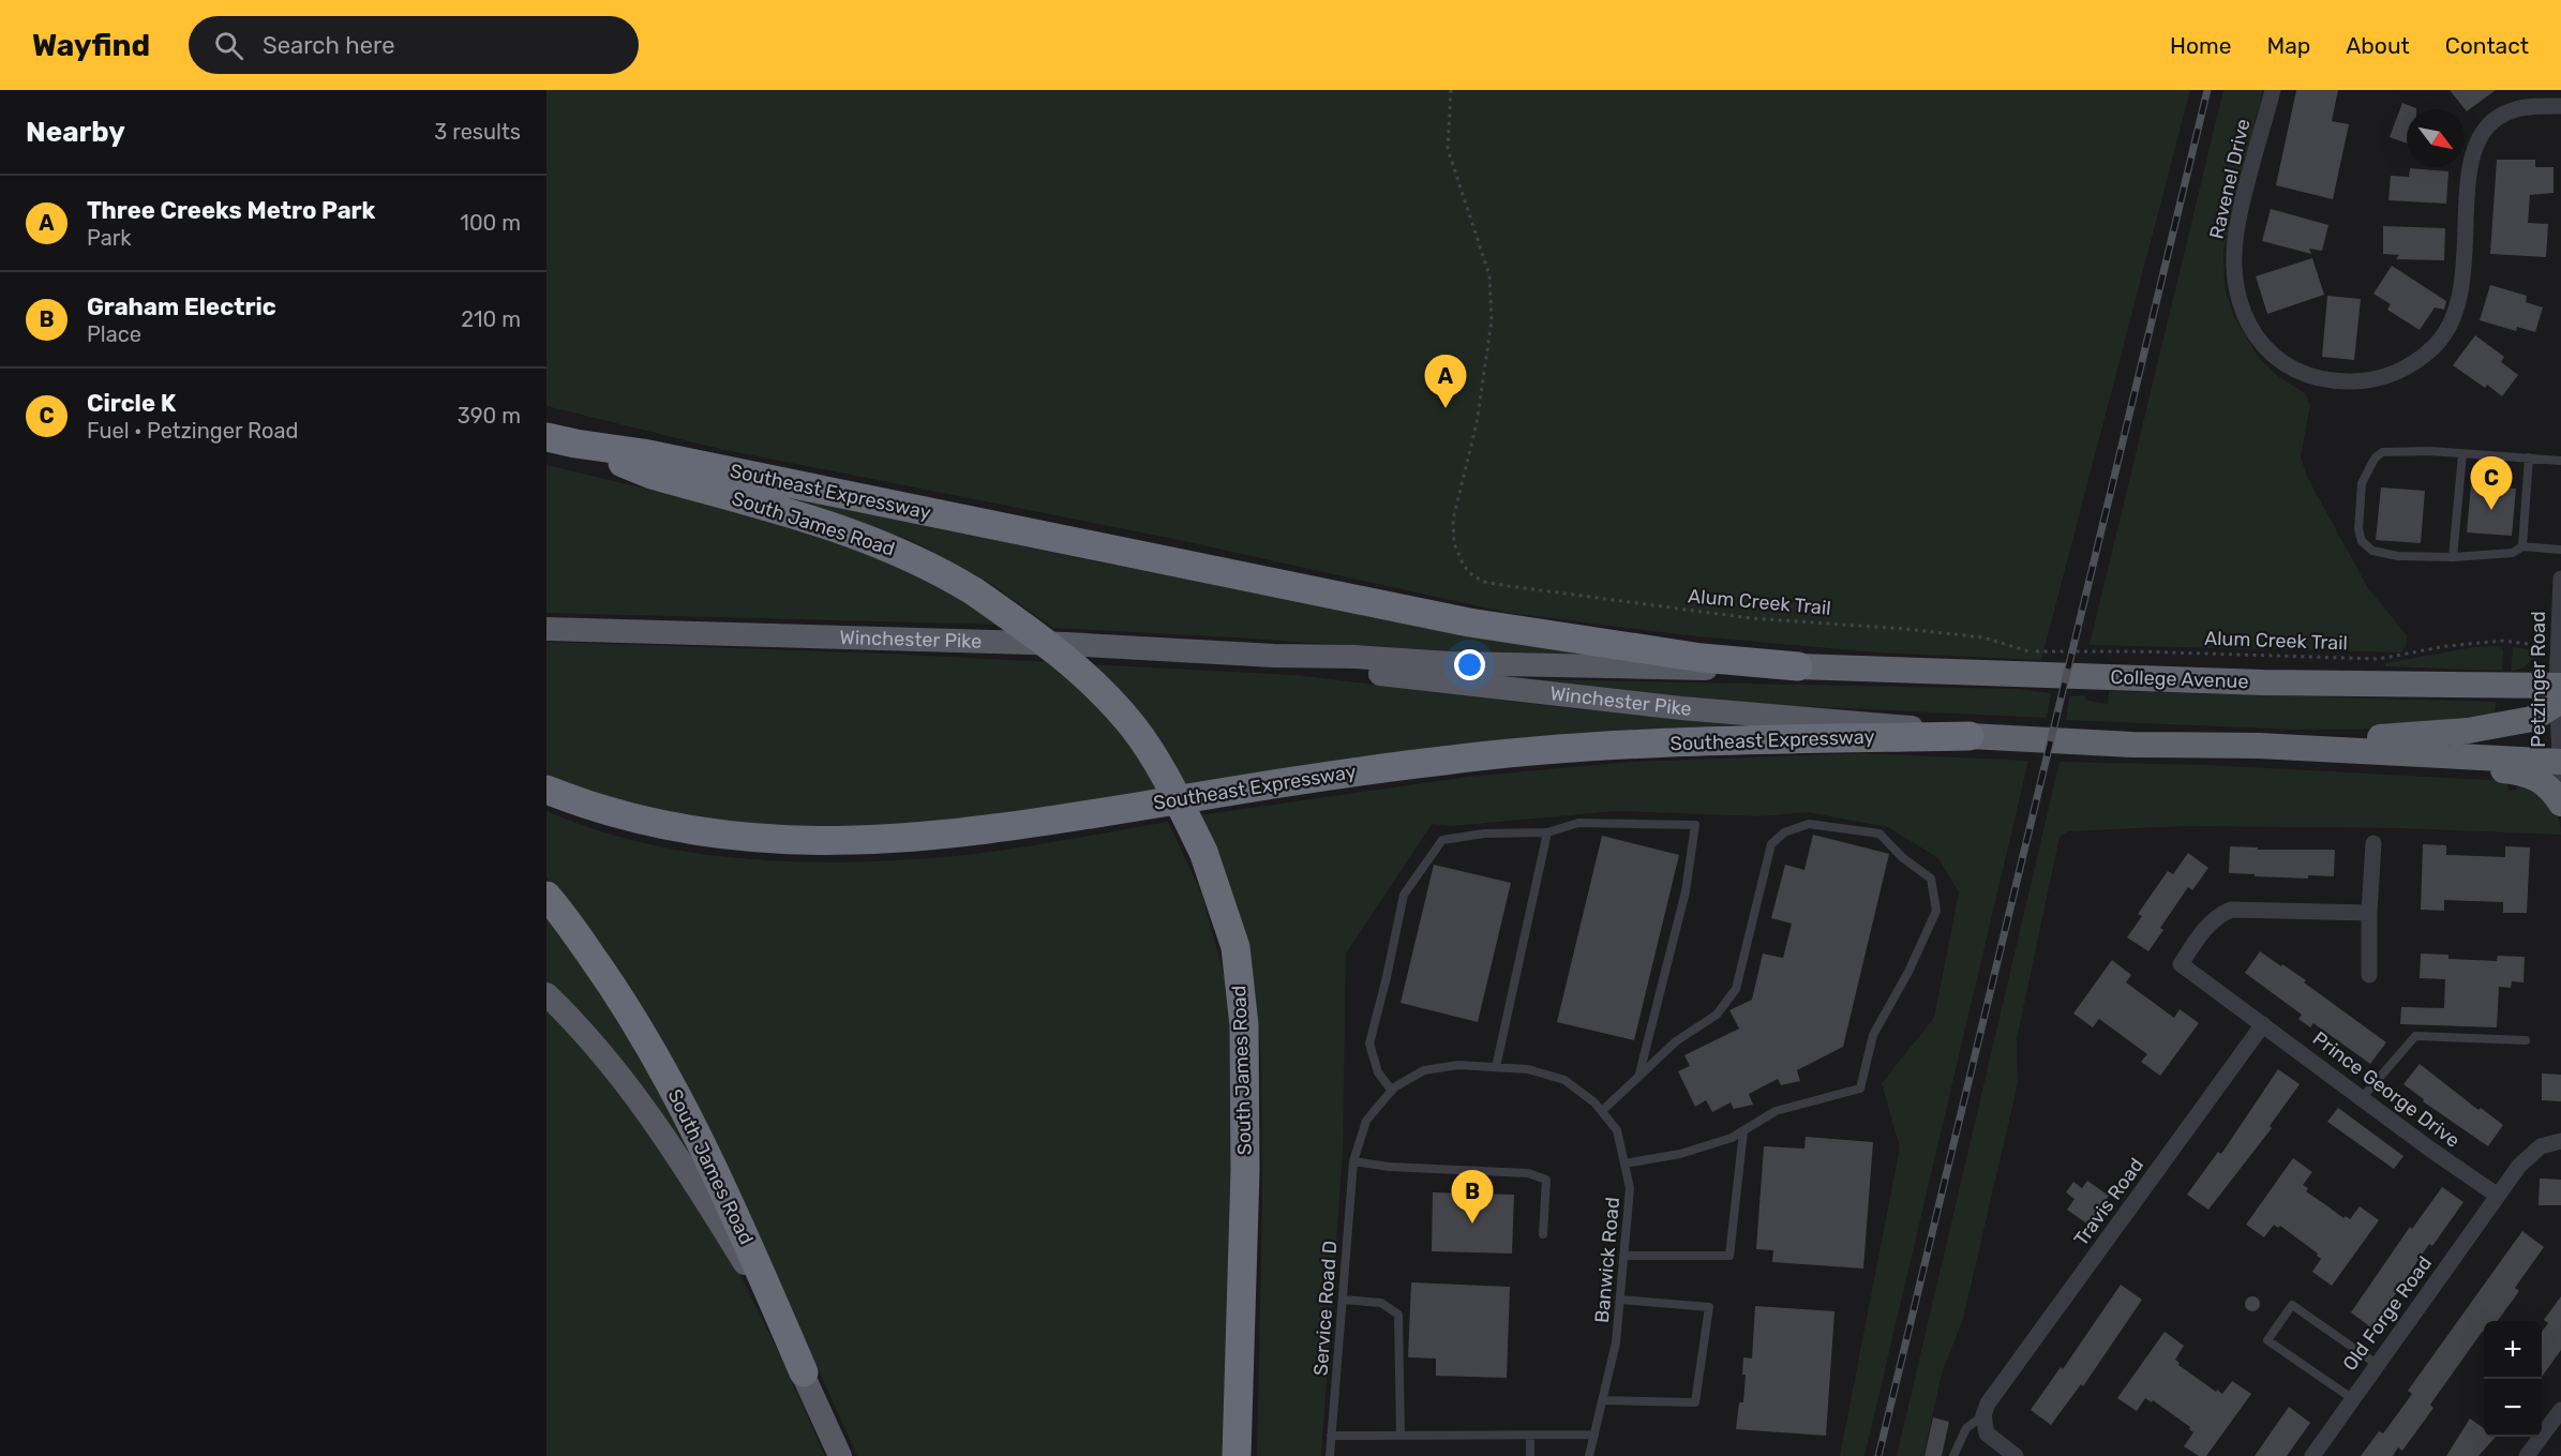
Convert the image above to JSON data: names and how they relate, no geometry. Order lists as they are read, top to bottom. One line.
{"streets":{"highway":["Southeast Expressway","South James Road","College Avenue"],"main road":["Winchester Pike"],"street":["Ravenel Drive","Petzinger Road","Prince George Drive","Travis Road","Old Forge Road"],"lane":["Banwick Road","Service Road D"],"path":["Alum Creek Trail"]},"crossings":[["Southeast Expressway","South James Road"],["Southeast Expressway","Winchester Pike"],["Southeast Expressway","College Avenue"],["Winchester Pike","College Avenue"],["College Avenue","Petzinger Road"],["Prince George Drive","Travis Road"],["Prince George Drive","Old Forge Road"],["Banwick Road","Service Road D"]],"north":"bottom right","page":{"header":"Wayfind","search":"Search here","nav":["Home","Map","About","Contact"],"heading":["Nearby","3 results"],"list":[{"mark":"A","name":"Three Creeks Metro Park","note":"Park","value":"100 m"},{"mark":"B","name":"Graham Electric","note":"Place","value":"210 m"},{"mark":"C","name":"Circle K","note":"Fuel · Petzinger Road","value":"390 m"}],"pins":["A","C","B"],"map_buttons":["+","−"]}}
